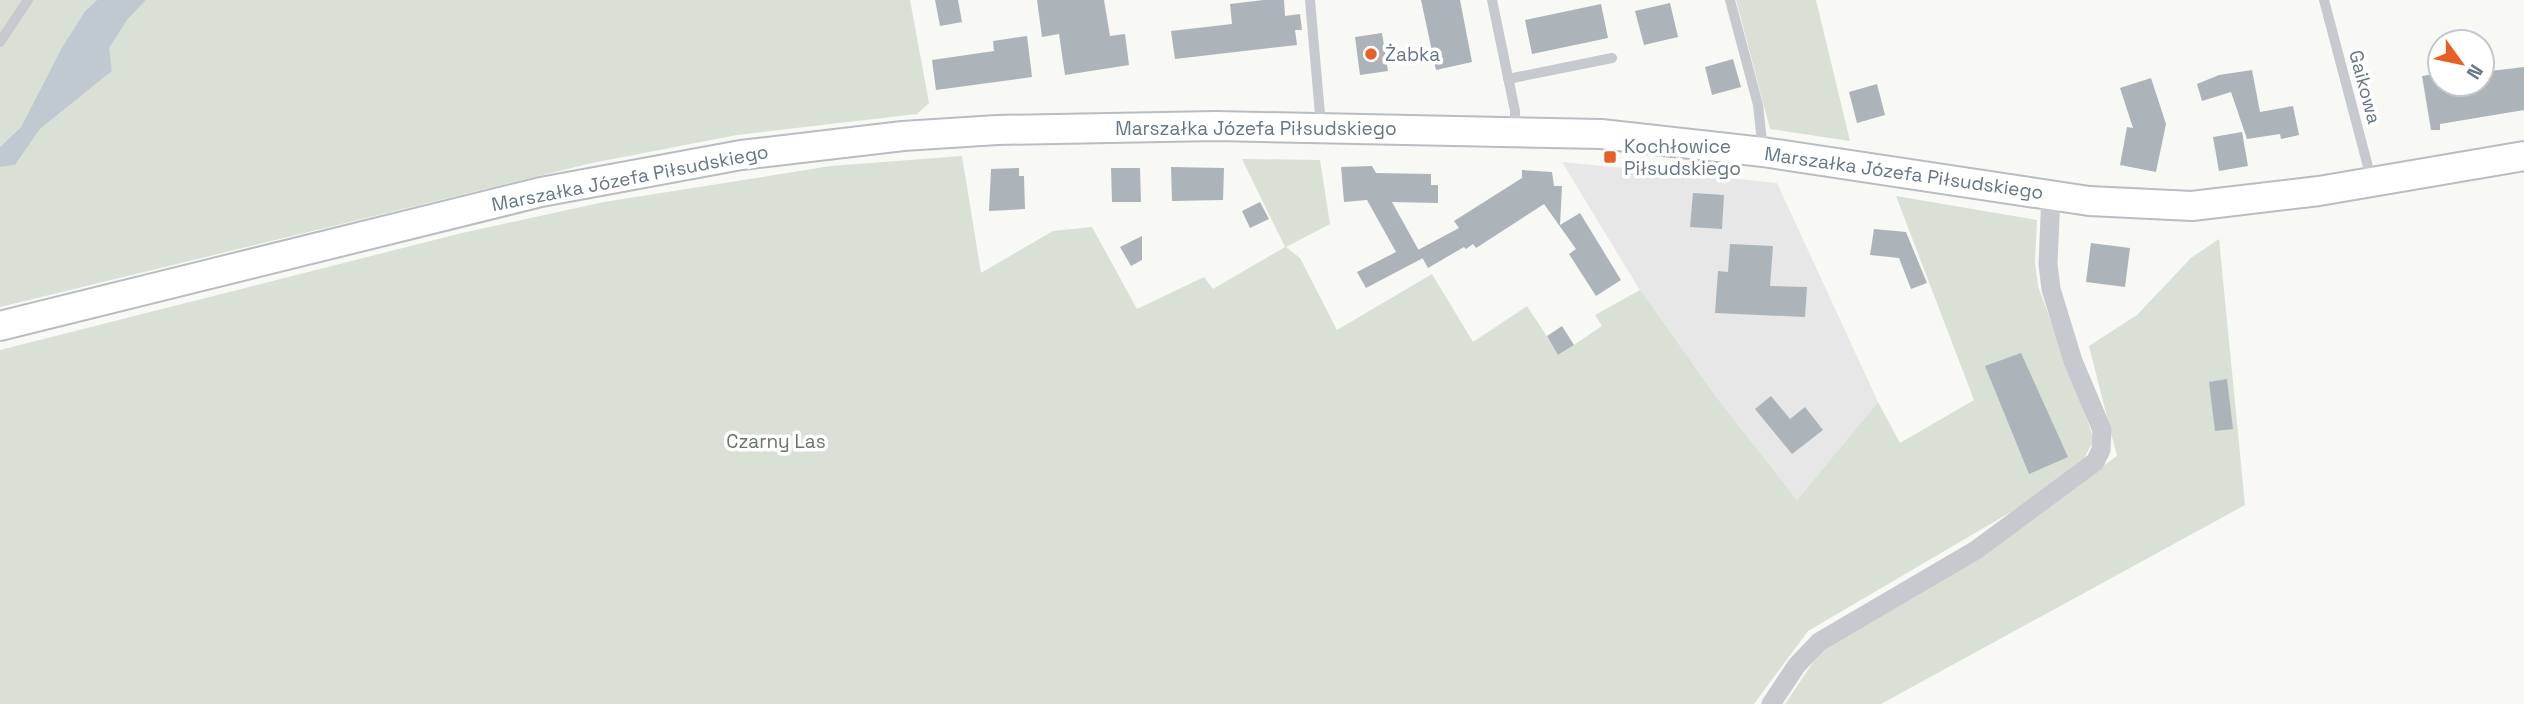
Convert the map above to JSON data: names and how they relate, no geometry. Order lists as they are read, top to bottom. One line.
{"streets":{"street":["Marszałka Józefa Piłsudskiego"],"lane":["Gaikowa"]},"crossings":[["Gaikowa","Marszałka Józefa Piłsudskiego"]],"parks":["Czarny Las"],"places":{"other":["Żabka"],"transit":["Kochłowice Piłsudskiego"]},"north":"bottom right"}
